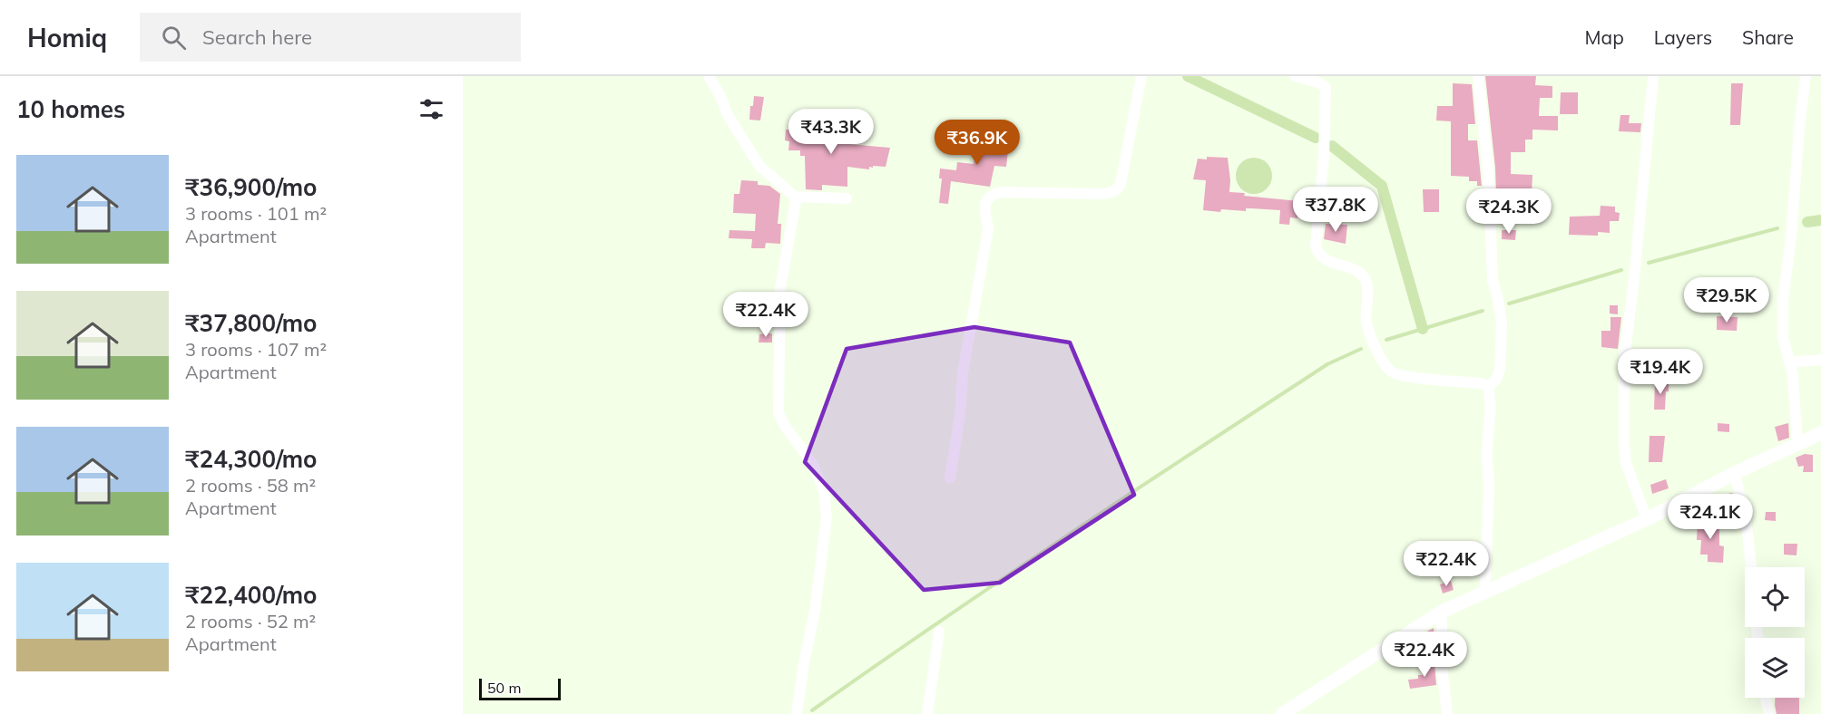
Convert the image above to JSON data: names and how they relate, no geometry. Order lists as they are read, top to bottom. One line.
{"scale_bar":"50 m","page":{"header":"Homiq","search":"Search here","nav":["Map","Layers","Share"],"heading":"10 homes","price":["₹43.3K","₹36.9K","₹37.8K","₹24.3K","₹29.5K","₹22.4K","₹19.4K","₹24.1K","₹22.4K","₹22.4K"],"list":[{"name":"₹36,900/mo","note":"3 rooms · 101 m² · Apartment"},{"name":"₹37,800/mo","note":"3 rooms · 107 m² · Apartment"},{"name":"₹24,300/mo","note":"2 rooms · 58 m² · Apartment"},{"name":"₹22,400/mo","note":"2 rooms · 52 m² · Apartment"}],"scale":"50 m"}}
